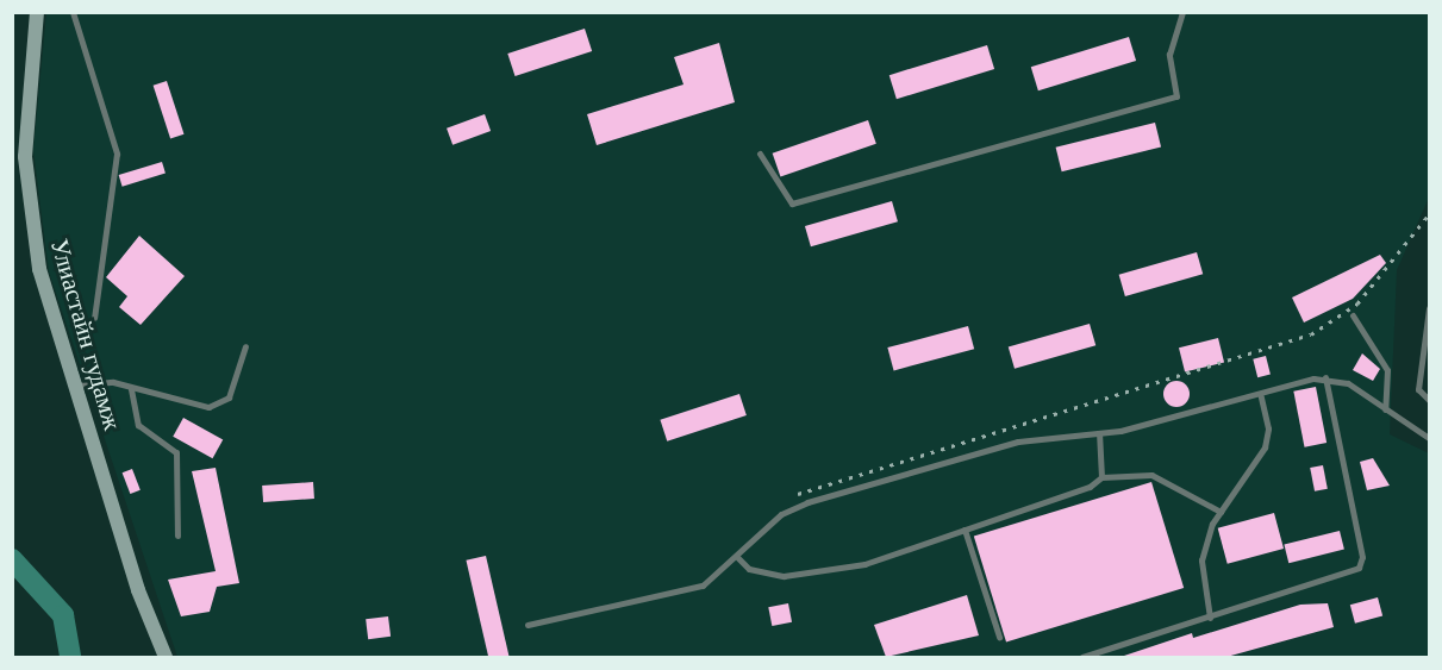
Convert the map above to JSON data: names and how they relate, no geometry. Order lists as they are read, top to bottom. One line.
{"streets":{"main road":["Улиастайн гудамж"]}}
